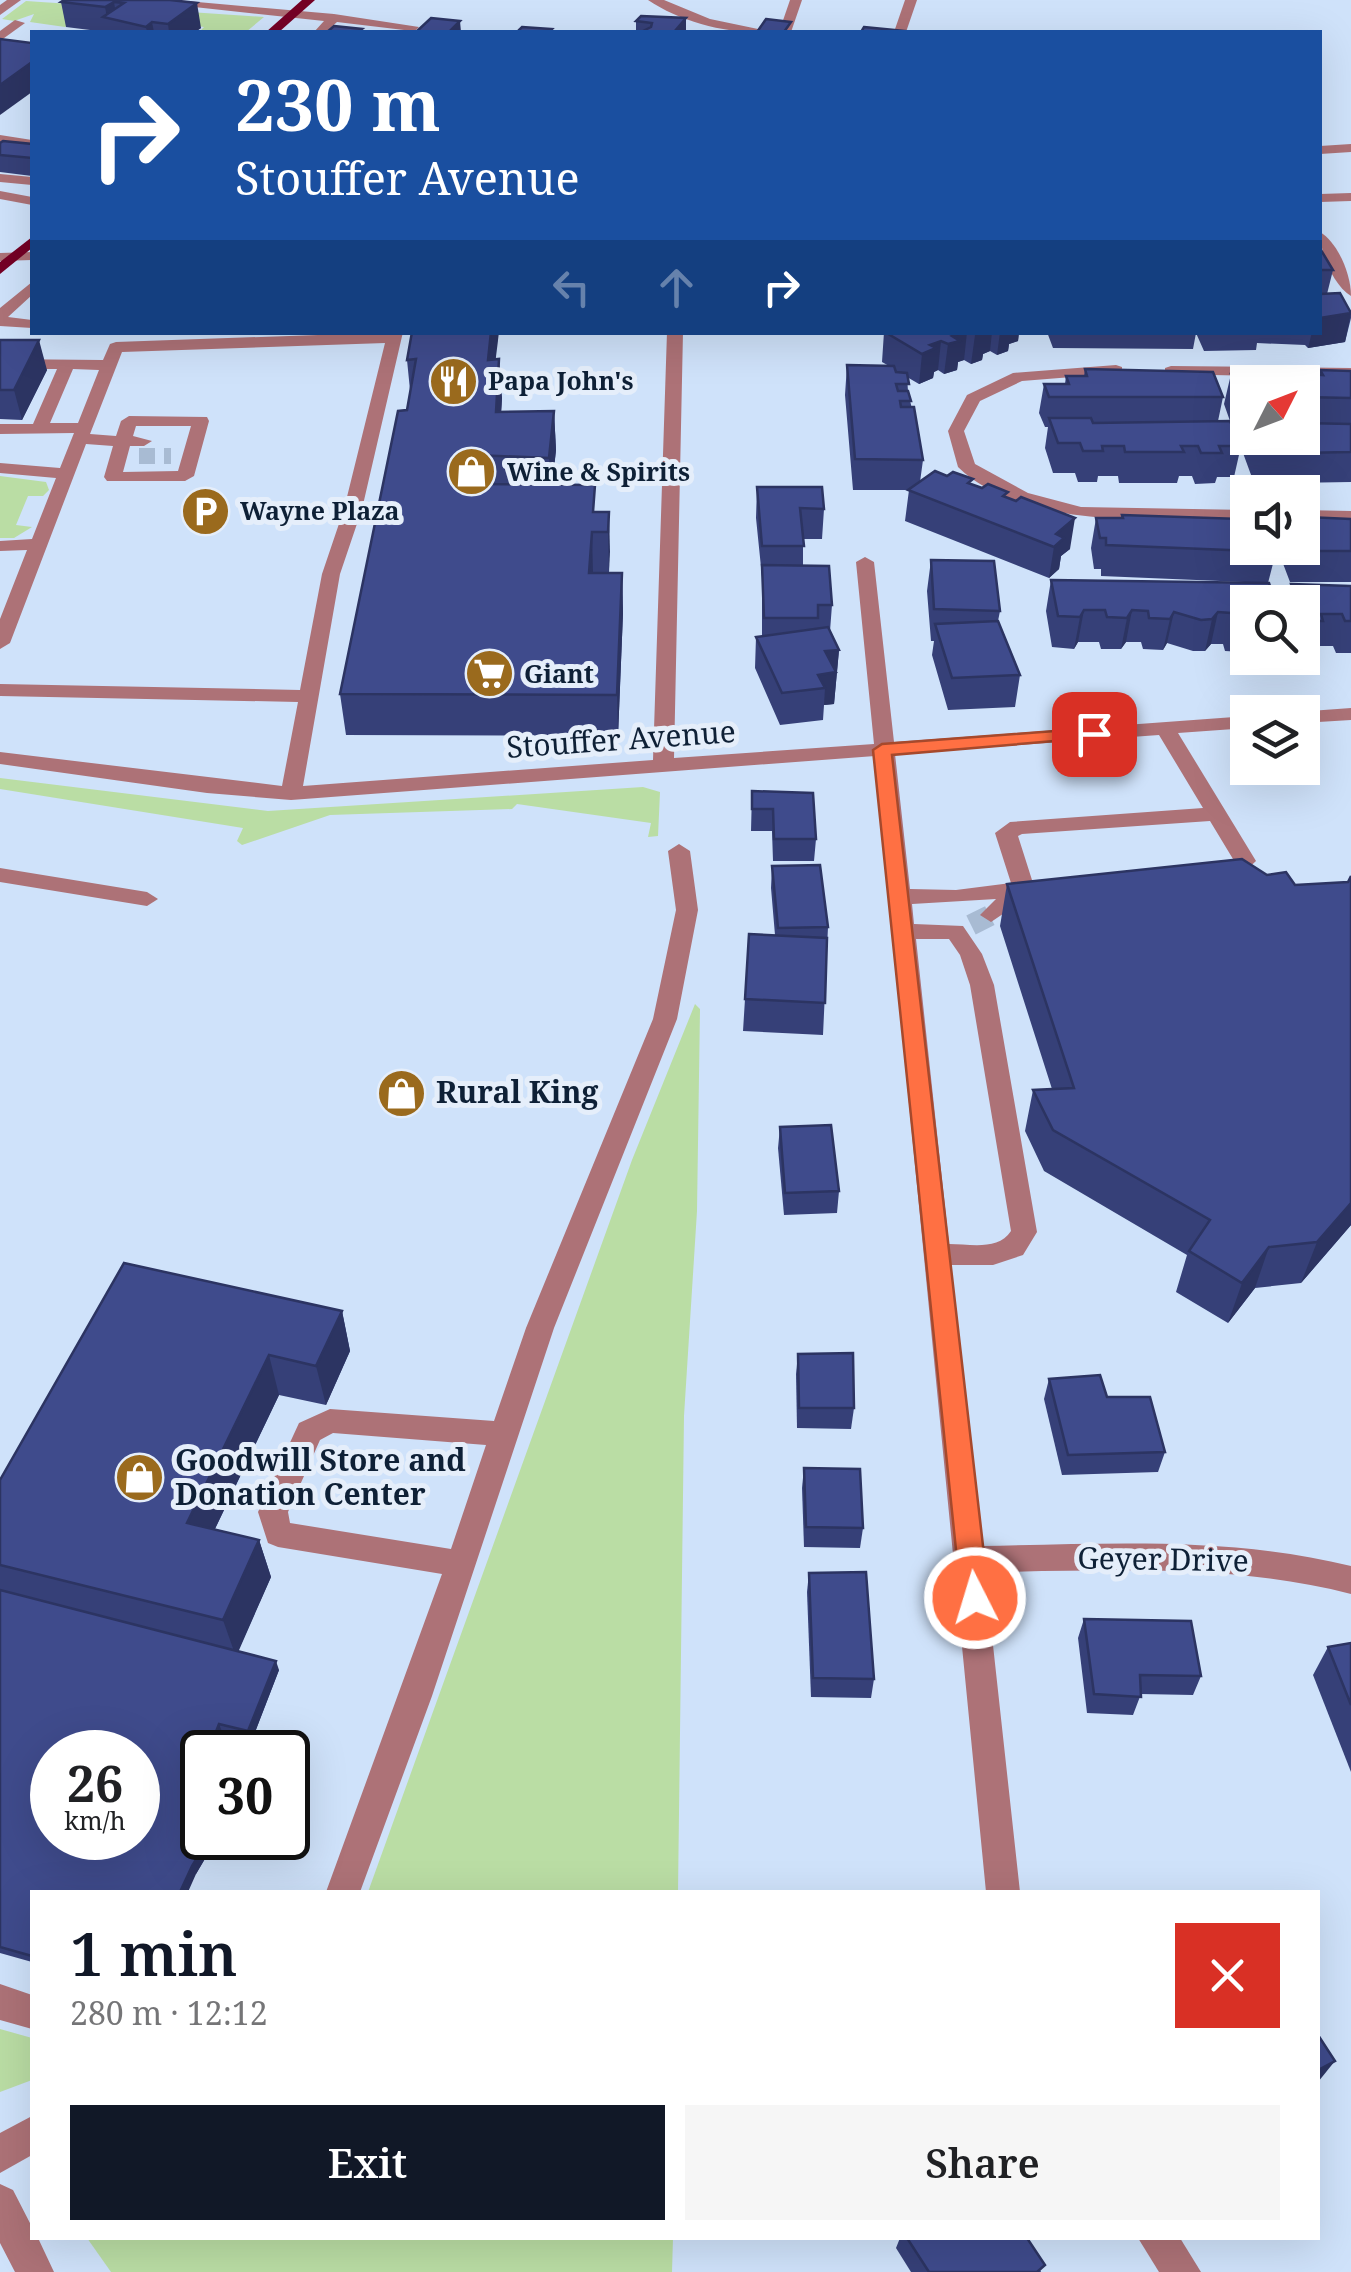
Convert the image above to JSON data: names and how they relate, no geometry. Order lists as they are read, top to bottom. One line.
{"streets":{"street":["Stouffer Avenue","Geyer Drive"]},"places":{"restaurant":["Papa John's"],"shop":["Wine & Spirits","Rural King","Goodwill Store and Donation Center"],"parking":["Wayne Plaza"],"supermarket":["Giant"]},"north":"top right","page":{"turn":["230 m","Stouffer Avenue"],"speed":"26 km/h","limit":"30","heading":["1 min","280 m · 12:12"],"buttons":["Exit","Share"]}}
